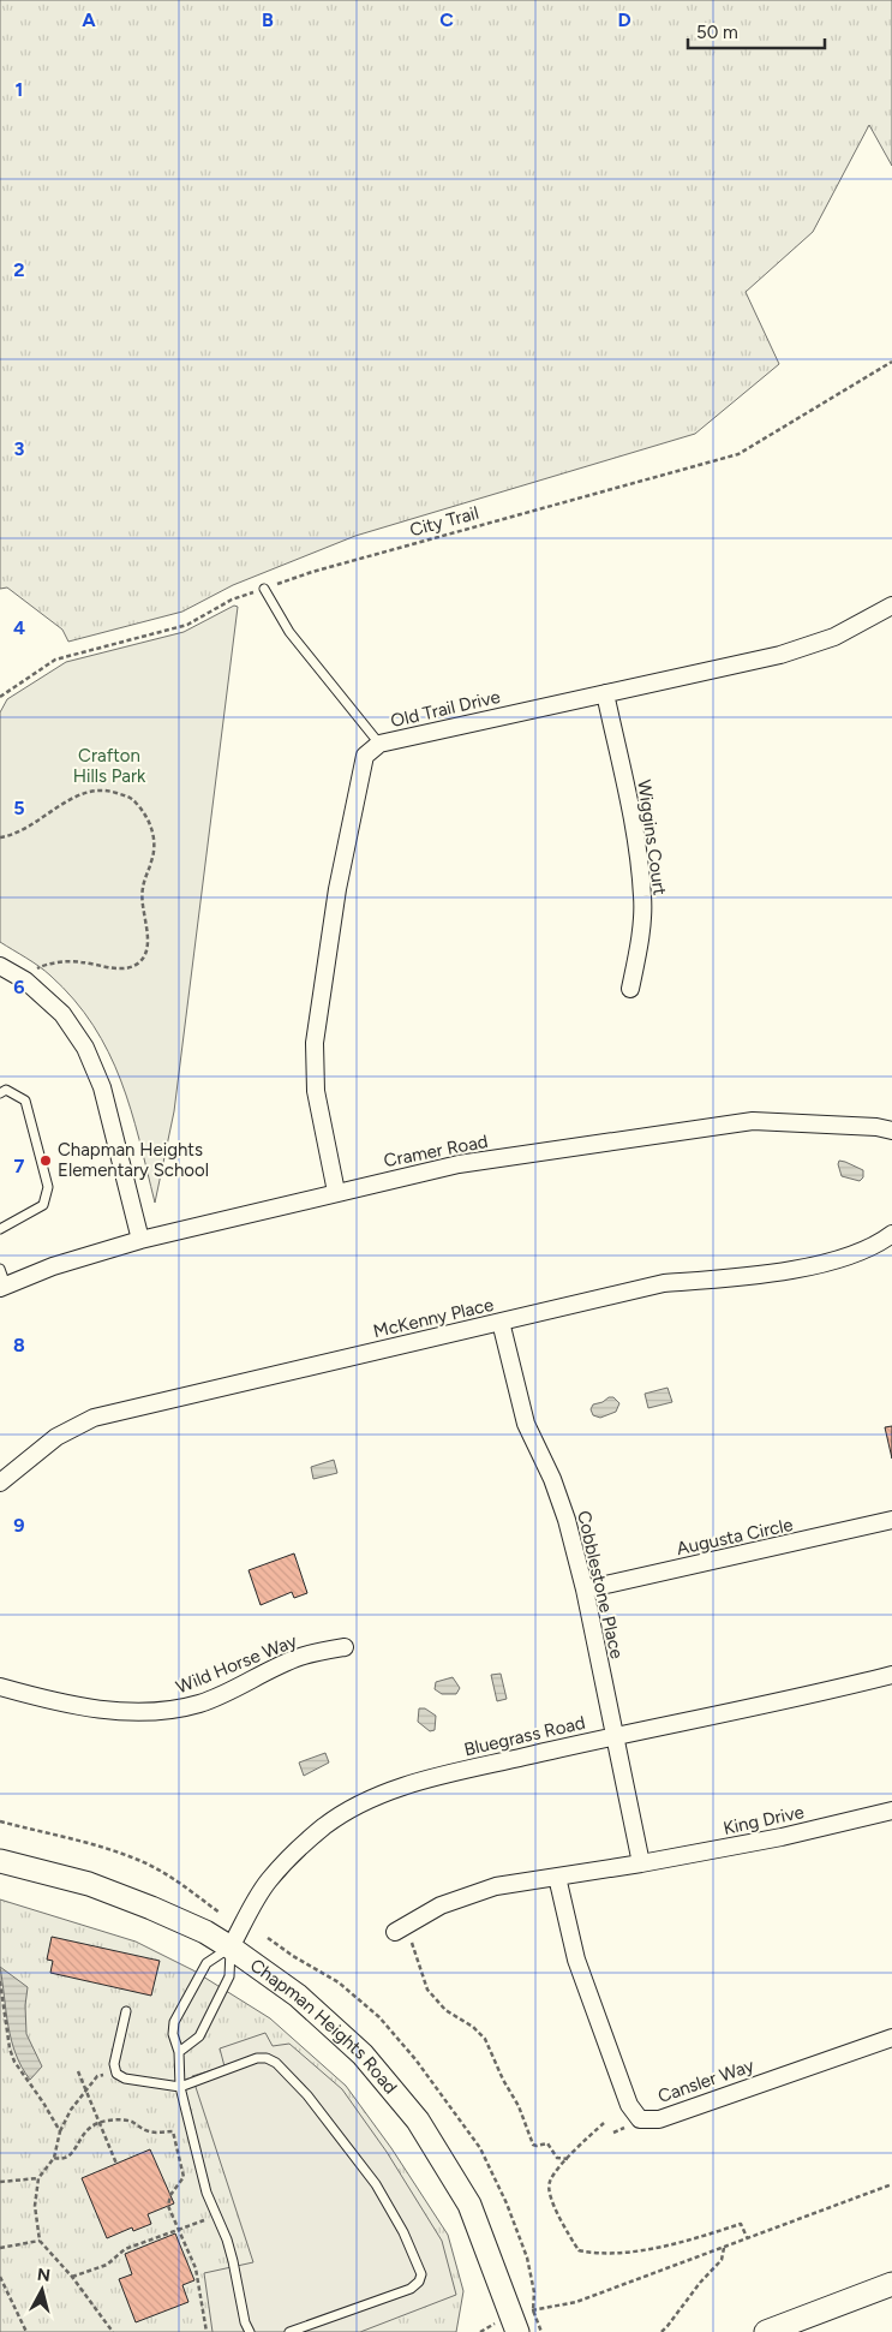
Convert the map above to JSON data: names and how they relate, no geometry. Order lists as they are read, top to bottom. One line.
{"streets":{"street":["Old Trail Drive","Wiggins Court","Cramer Road","McKenny Place","Augusta Circle","Cobblestone Place","Wild Horse Way","Bluegrass Road","King Drive","Chapman Heights Road","Cansler Way"],"path":["City Trail"]},"crossings":[["Old Trail Drive","Wiggins Court"],["Old Trail Drive","Cramer Road"],["McKenny Place","Cobblestone Place"],["Augusta Circle","Cobblestone Place"],["Cobblestone Place","Bluegrass Road"],["Cobblestone Place","King Drive"],["Bluegrass Road","Chapman Heights Road"],["King Drive","Cansler Way"]],"parks":["Crafton Hills Park"],"places":["Chapman Heights Elementary School"],"scale_bar":"50 m","north":"top","grid":{"columns":["A","B","C","D"],"rows":["1","2","3","4","5","6","7","8","9"]}}
